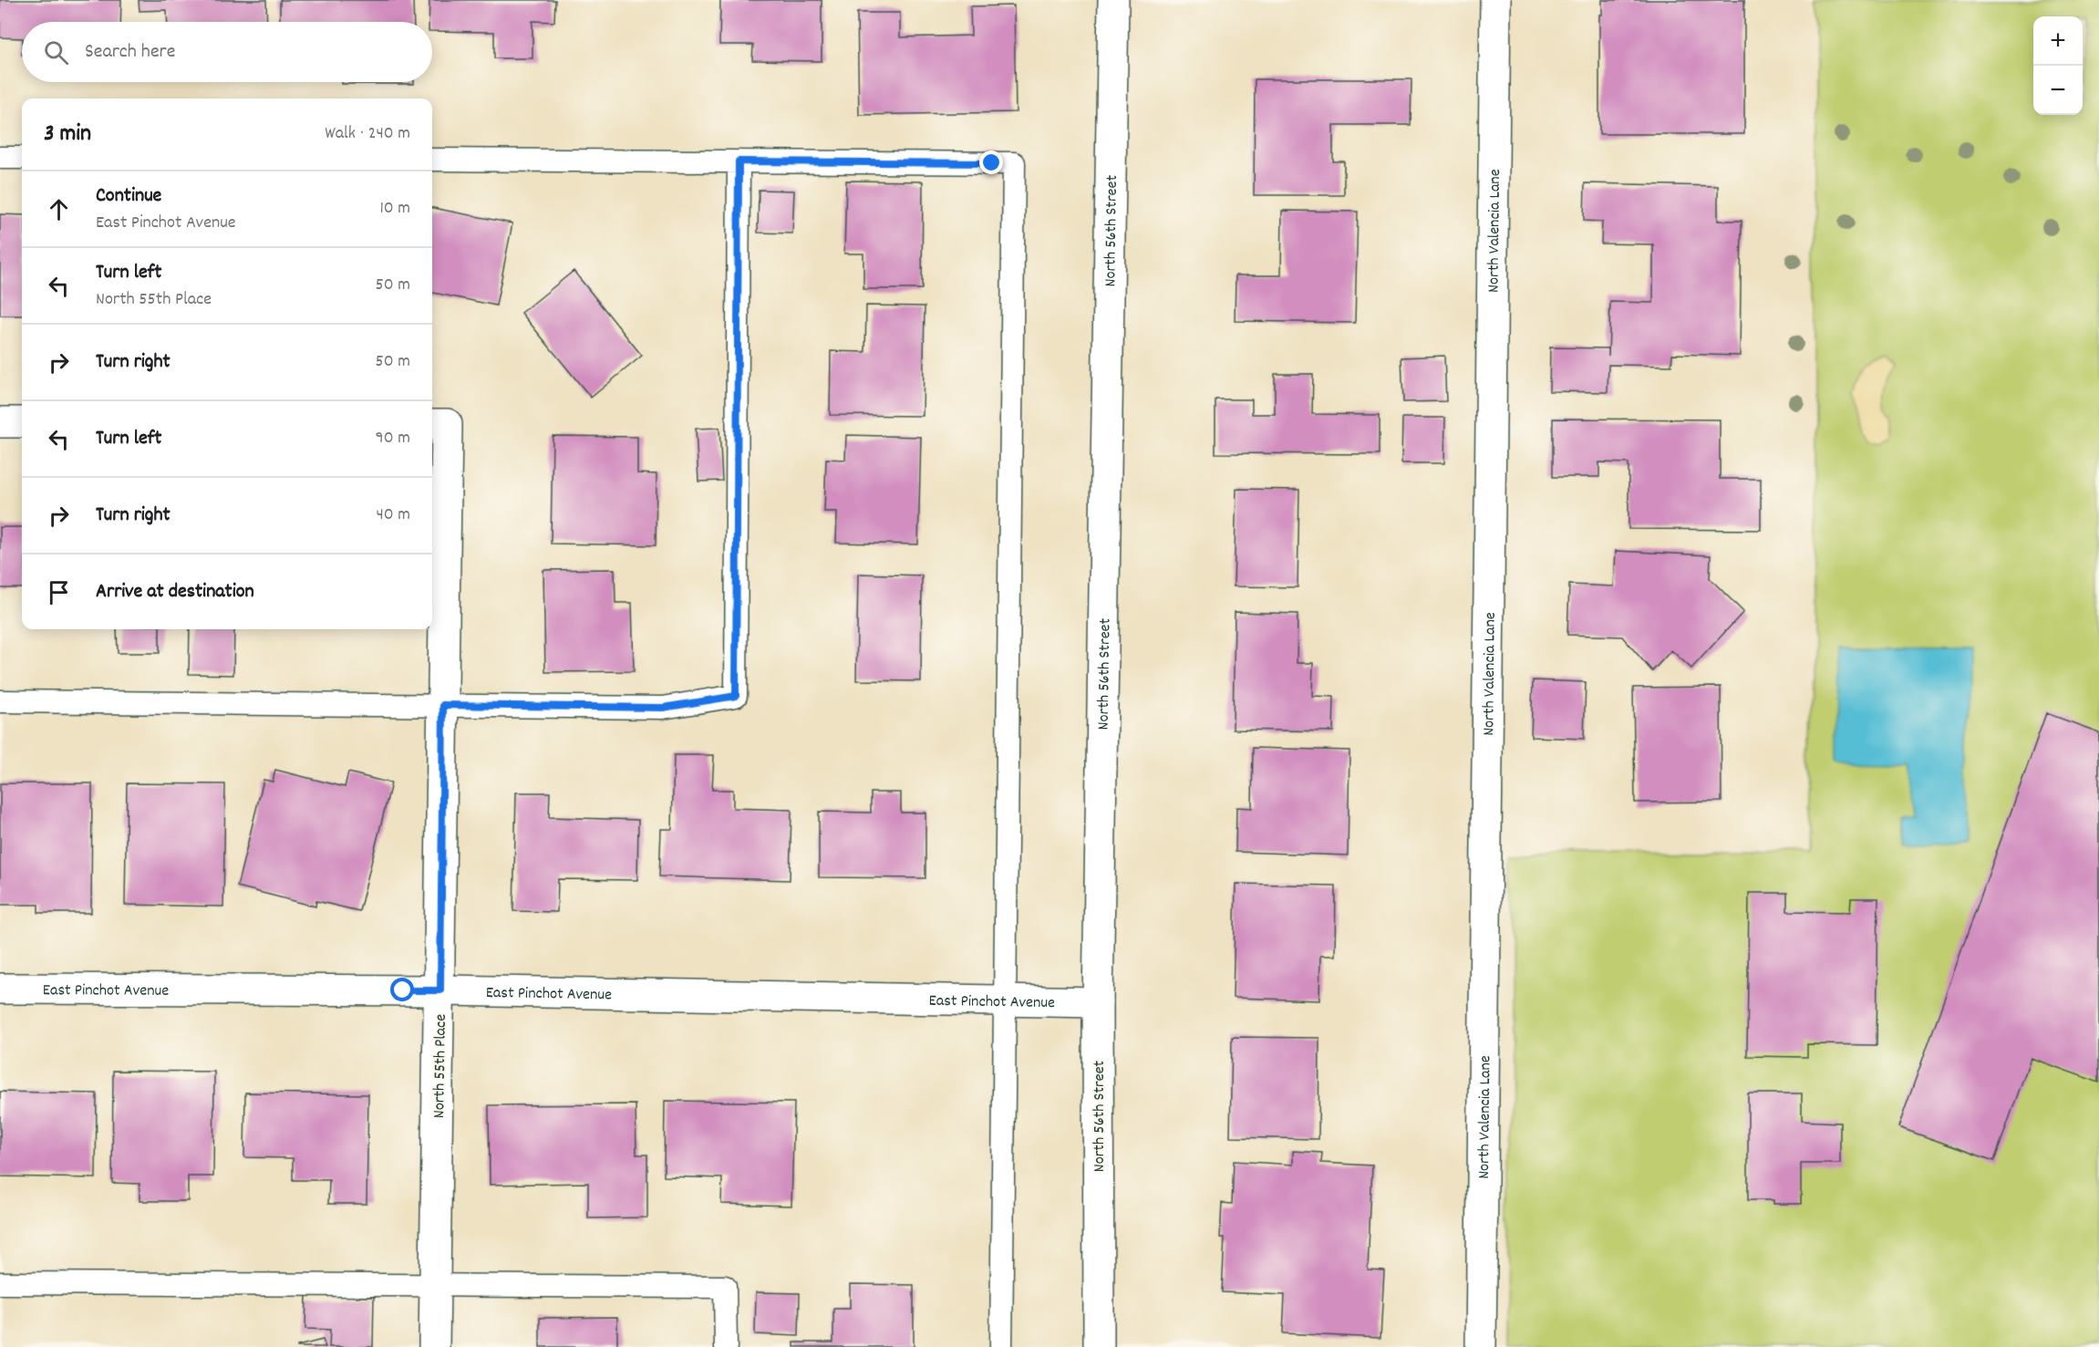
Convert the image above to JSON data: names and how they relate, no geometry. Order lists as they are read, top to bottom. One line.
{"streets":{"street":["North 56th Street","North Valencia Lane","East Pinchot Avenue","North 55th Place"]},"crossings":[["North 56th Street","East Pinchot Avenue"],["East Pinchot Avenue","North 55th Place"]],"page":{"map_buttons":["+","−"],"search":"Search here","heading":["3 min","Walk · 240 m"],"list":[["Continue","East Pinchot Avenue","10 m"],["Turn left","North 55th Place","50 m"],["Turn right","50 m"],["Turn left","90 m"],["Turn right","40 m"],"Arrive at destination"]}}
